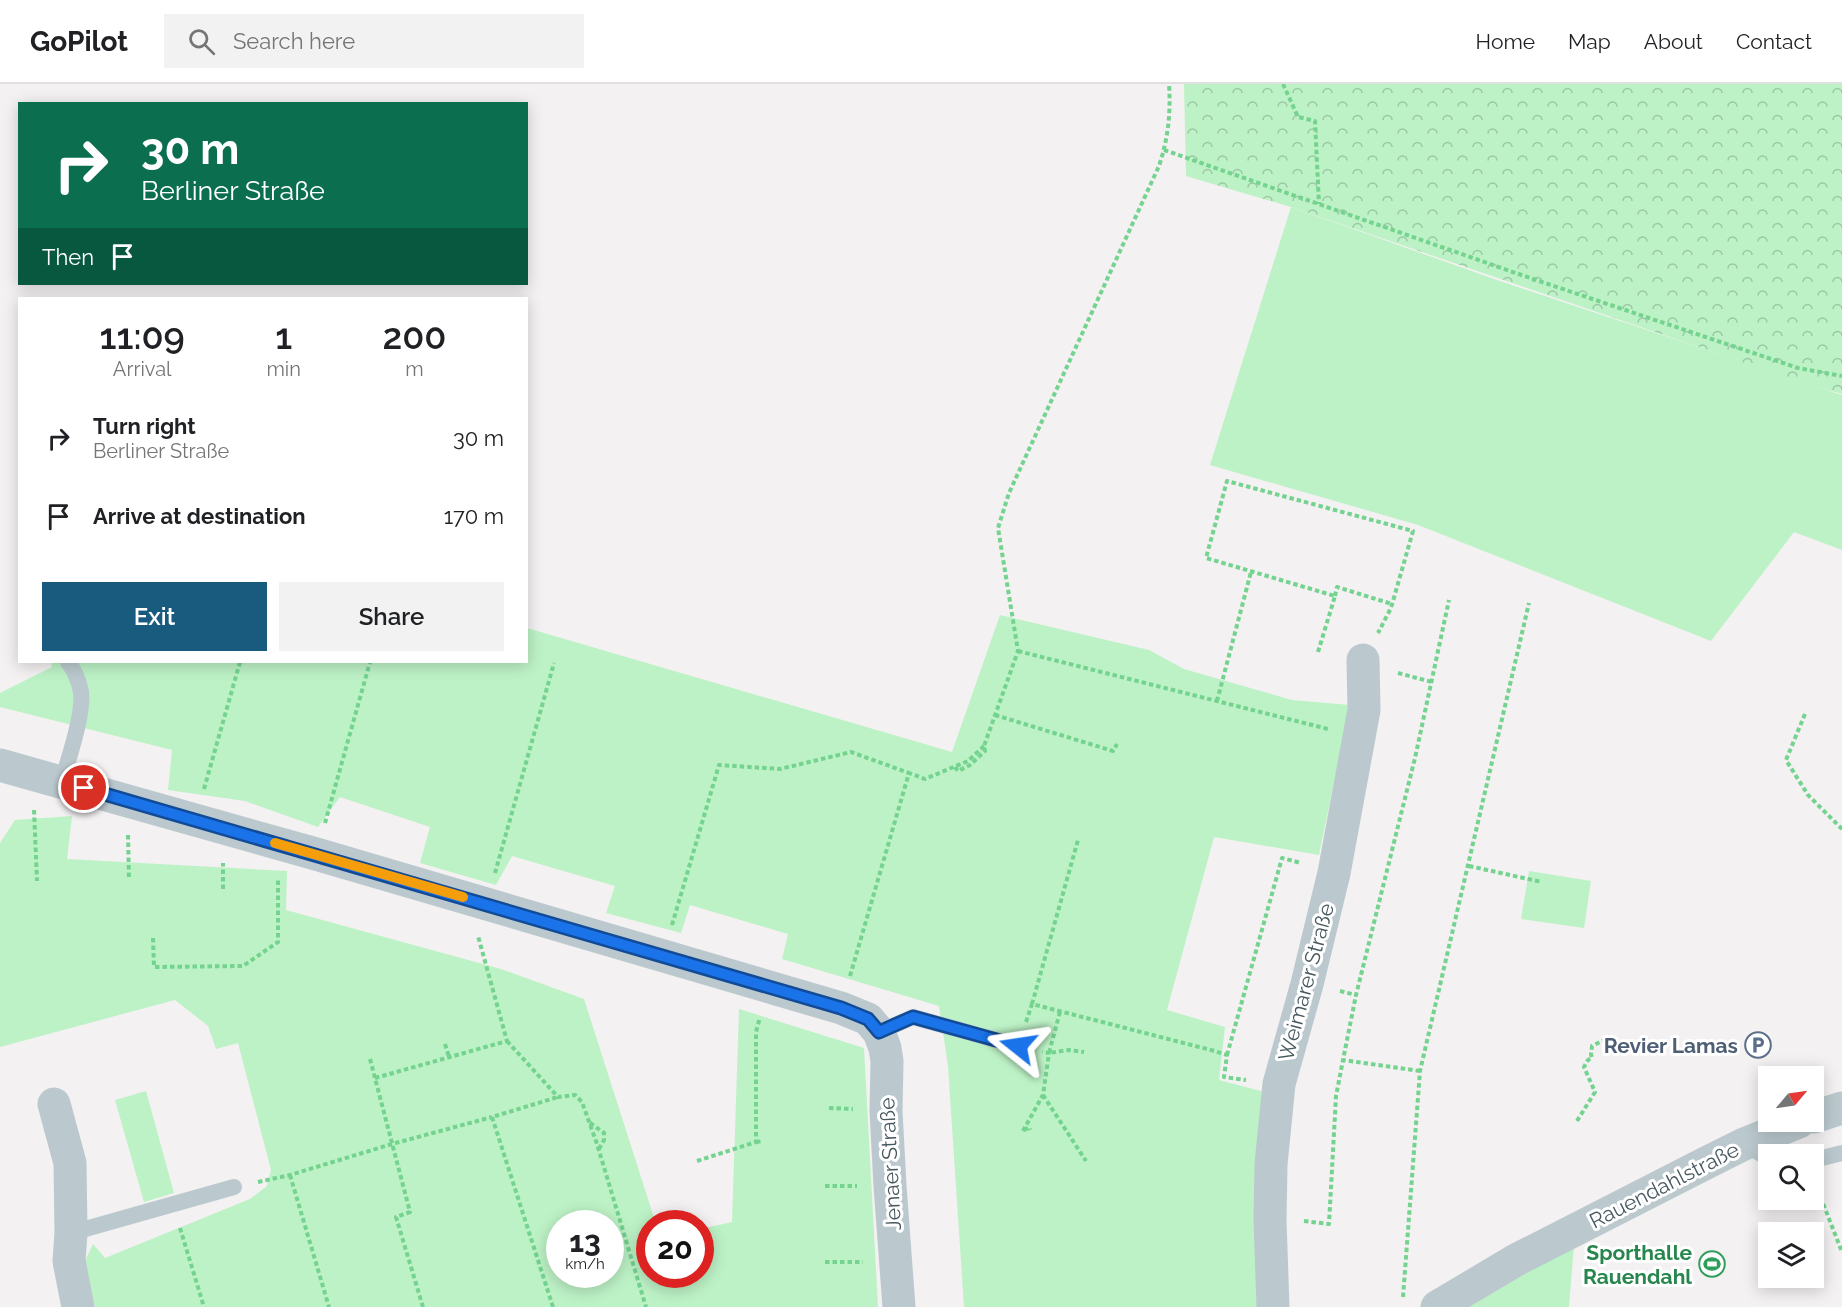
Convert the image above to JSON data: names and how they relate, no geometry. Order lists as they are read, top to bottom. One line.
{"streets":{"street":["Weimarer Straße","Jenaer Straße","Rauendahlstraße"]},"places":{"parking":["Revier Lamas"],"sports":["Sporthalle Rauendahl"]},"north":"top right","page":{"header":"GoPilot","search":"Search here","nav":["Home","Map","About","Contact"],"turn":["30 m","Berliner Straße"],"then":"Then","eta":["11:09","Arrival","1","min","200","m"],"list":[{"name":"Turn right","note":"Berliner Straße","value":"30 m"},{"name":"Arrive at destination","value":"170 m"}],"buttons":["Exit","Share"],"speed":"13 km/h","limit":"20"}}
